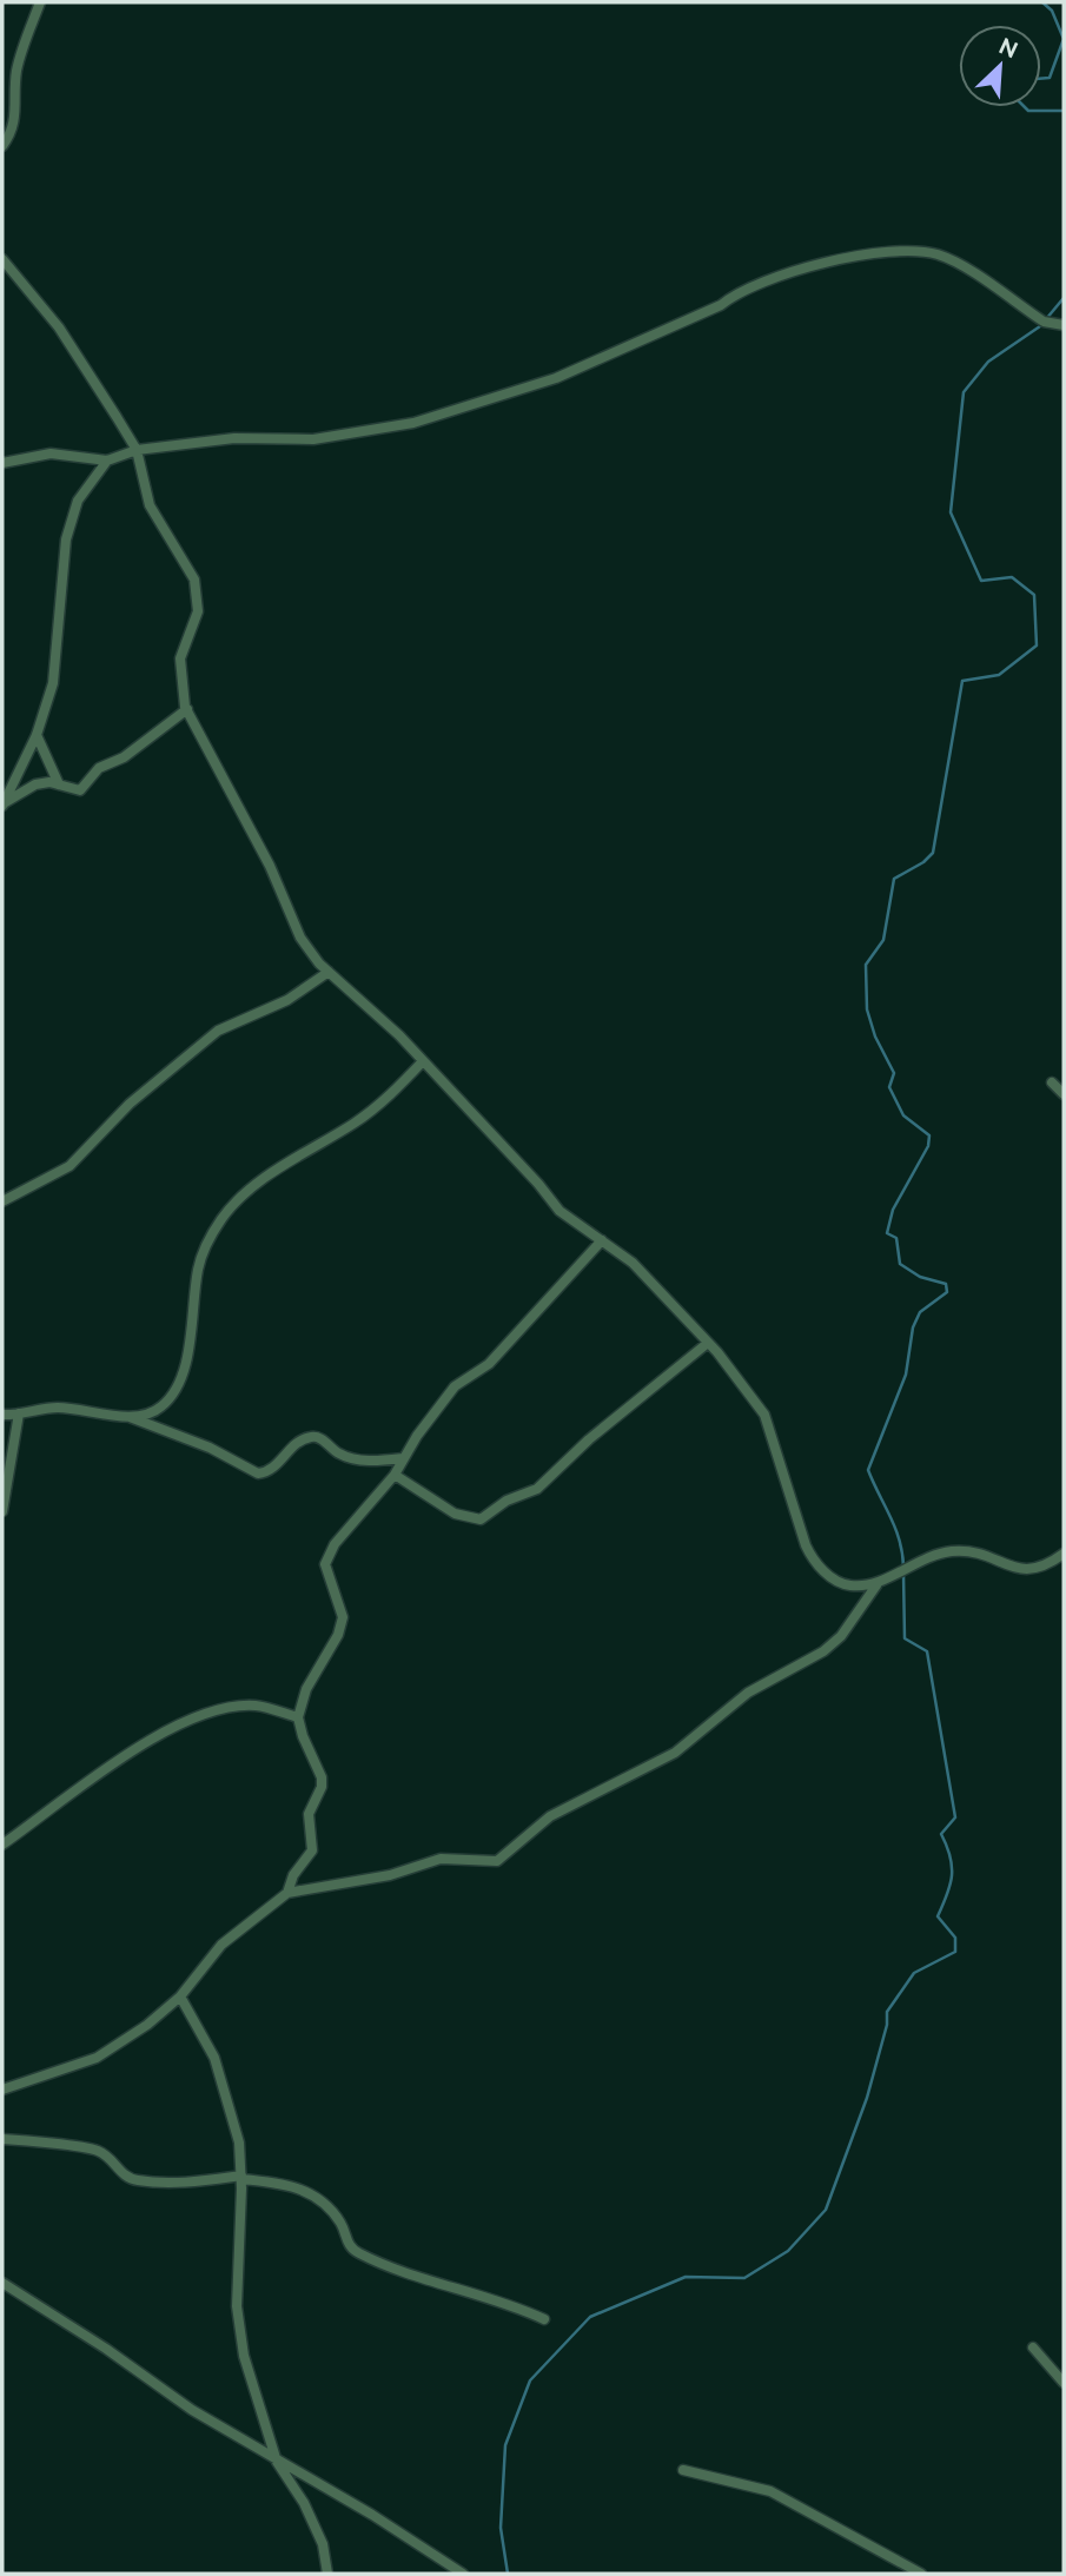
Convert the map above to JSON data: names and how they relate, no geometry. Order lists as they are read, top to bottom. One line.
{"north":"top right"}
